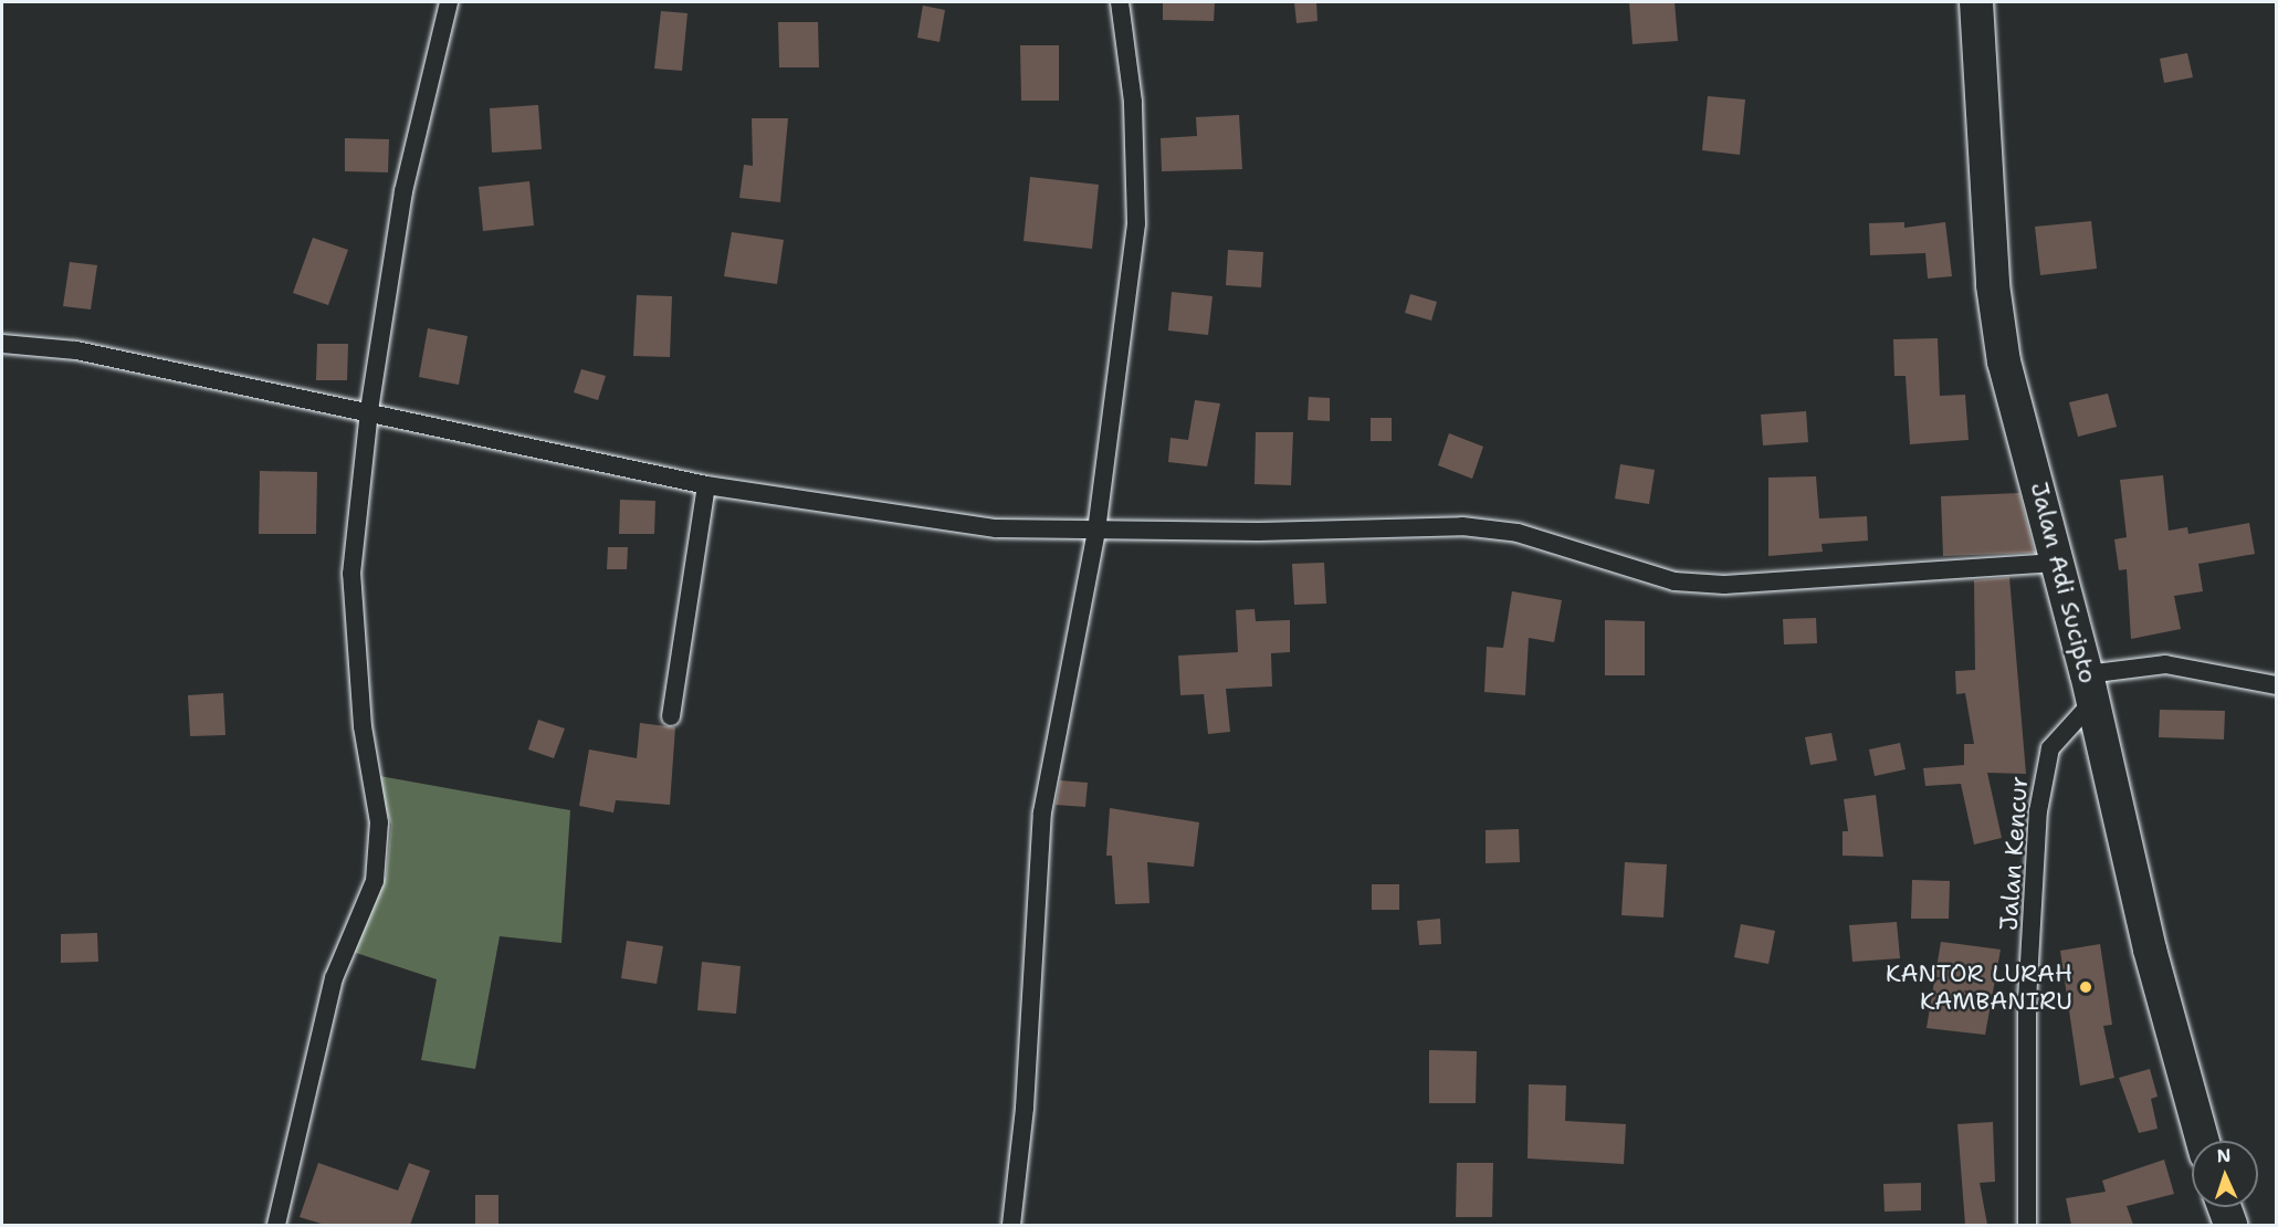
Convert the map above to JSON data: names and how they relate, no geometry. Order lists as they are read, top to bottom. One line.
{"streets":{"highway":["Jalan Adi Sucipto"],"street":["Jalan Kencur"]},"crossings":[["Jalan Adi Sucipto","Jalan Kencur"]],"places":["KANTOR LURAH KAMBANIRU"],"north":"top"}
